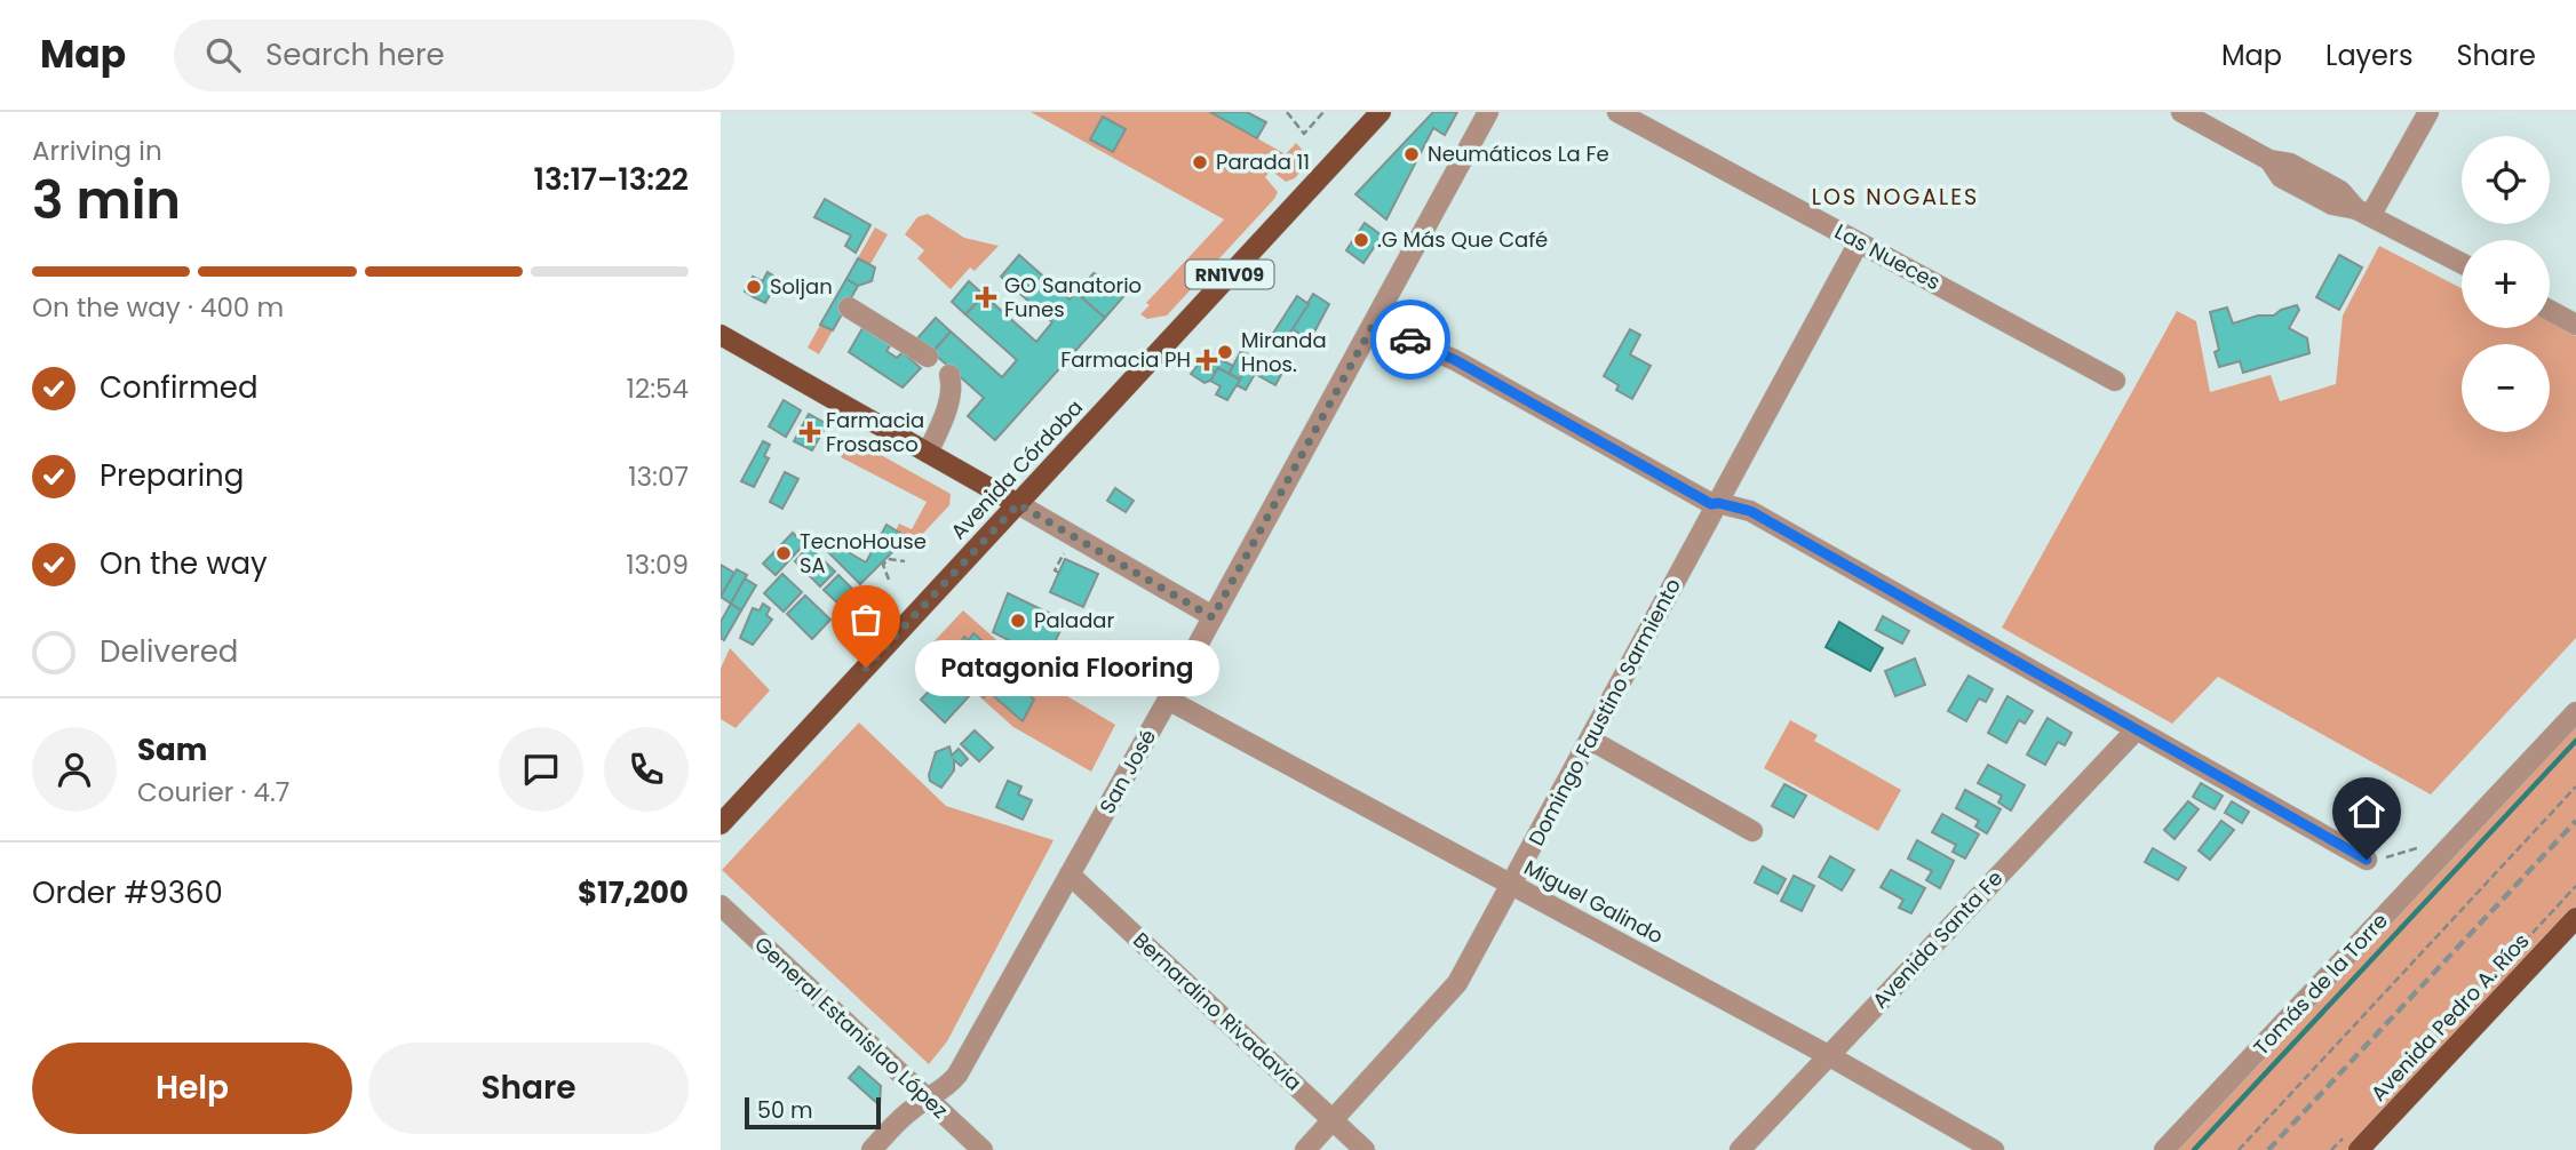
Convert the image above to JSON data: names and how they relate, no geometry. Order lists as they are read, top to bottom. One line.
{"streets":{"main road":["RN1V09","Avenida Córdoba","Avenida Pedro A. Ríos"],"street":["Las Nueces","Domingo Faustino Sarmiento","San José","Miguel Galindo","Avenida Santa Fe","Tomás de la Torre","Bernardino Rivadavia","General Estanislao López"]},"crossings":[["Las Nueces","Domingo Faustino Sarmiento"],["Domingo Faustino Sarmiento","Miguel Galindo"],["Domingo Faustino Sarmiento","Bernardino Rivadavia"],["San José","Miguel Galindo"],["San José","Bernardino Rivadavia"],["San José","General Estanislao López"],["Miguel Galindo","Avenida Santa Fe"]],"districts":["LOS NOGALES"],"places":{"other":["Neumáticos La Fe","Parada 11",".G Más Que Café","Soljan","Miranda Hnos.","TecnoHouse SA","Paladar","Patagonia Flooring"],"health":["GO Sanatorio Funes","Farmacia PH","Farmacia Frosasco"]},"scale_bar":"50 m","page":{"header":"Map","search":"Search here","nav":["Map","Layers","Share"],"heading":["3 min","Arriving in","13:17–13:22"],"panel":["Sam","Courier · 4.7","Order #9360","$17,200"],"map_buttons":["+","−"],"bar":"On the way · 400 m","list":[["Confirmed","12:54"],["Preparing","13:07"],["On the way","13:09"],"Delivered"],"bubble":"Patagonia Flooring","buttons":["Help","Share"],"scale":"50 m"}}
